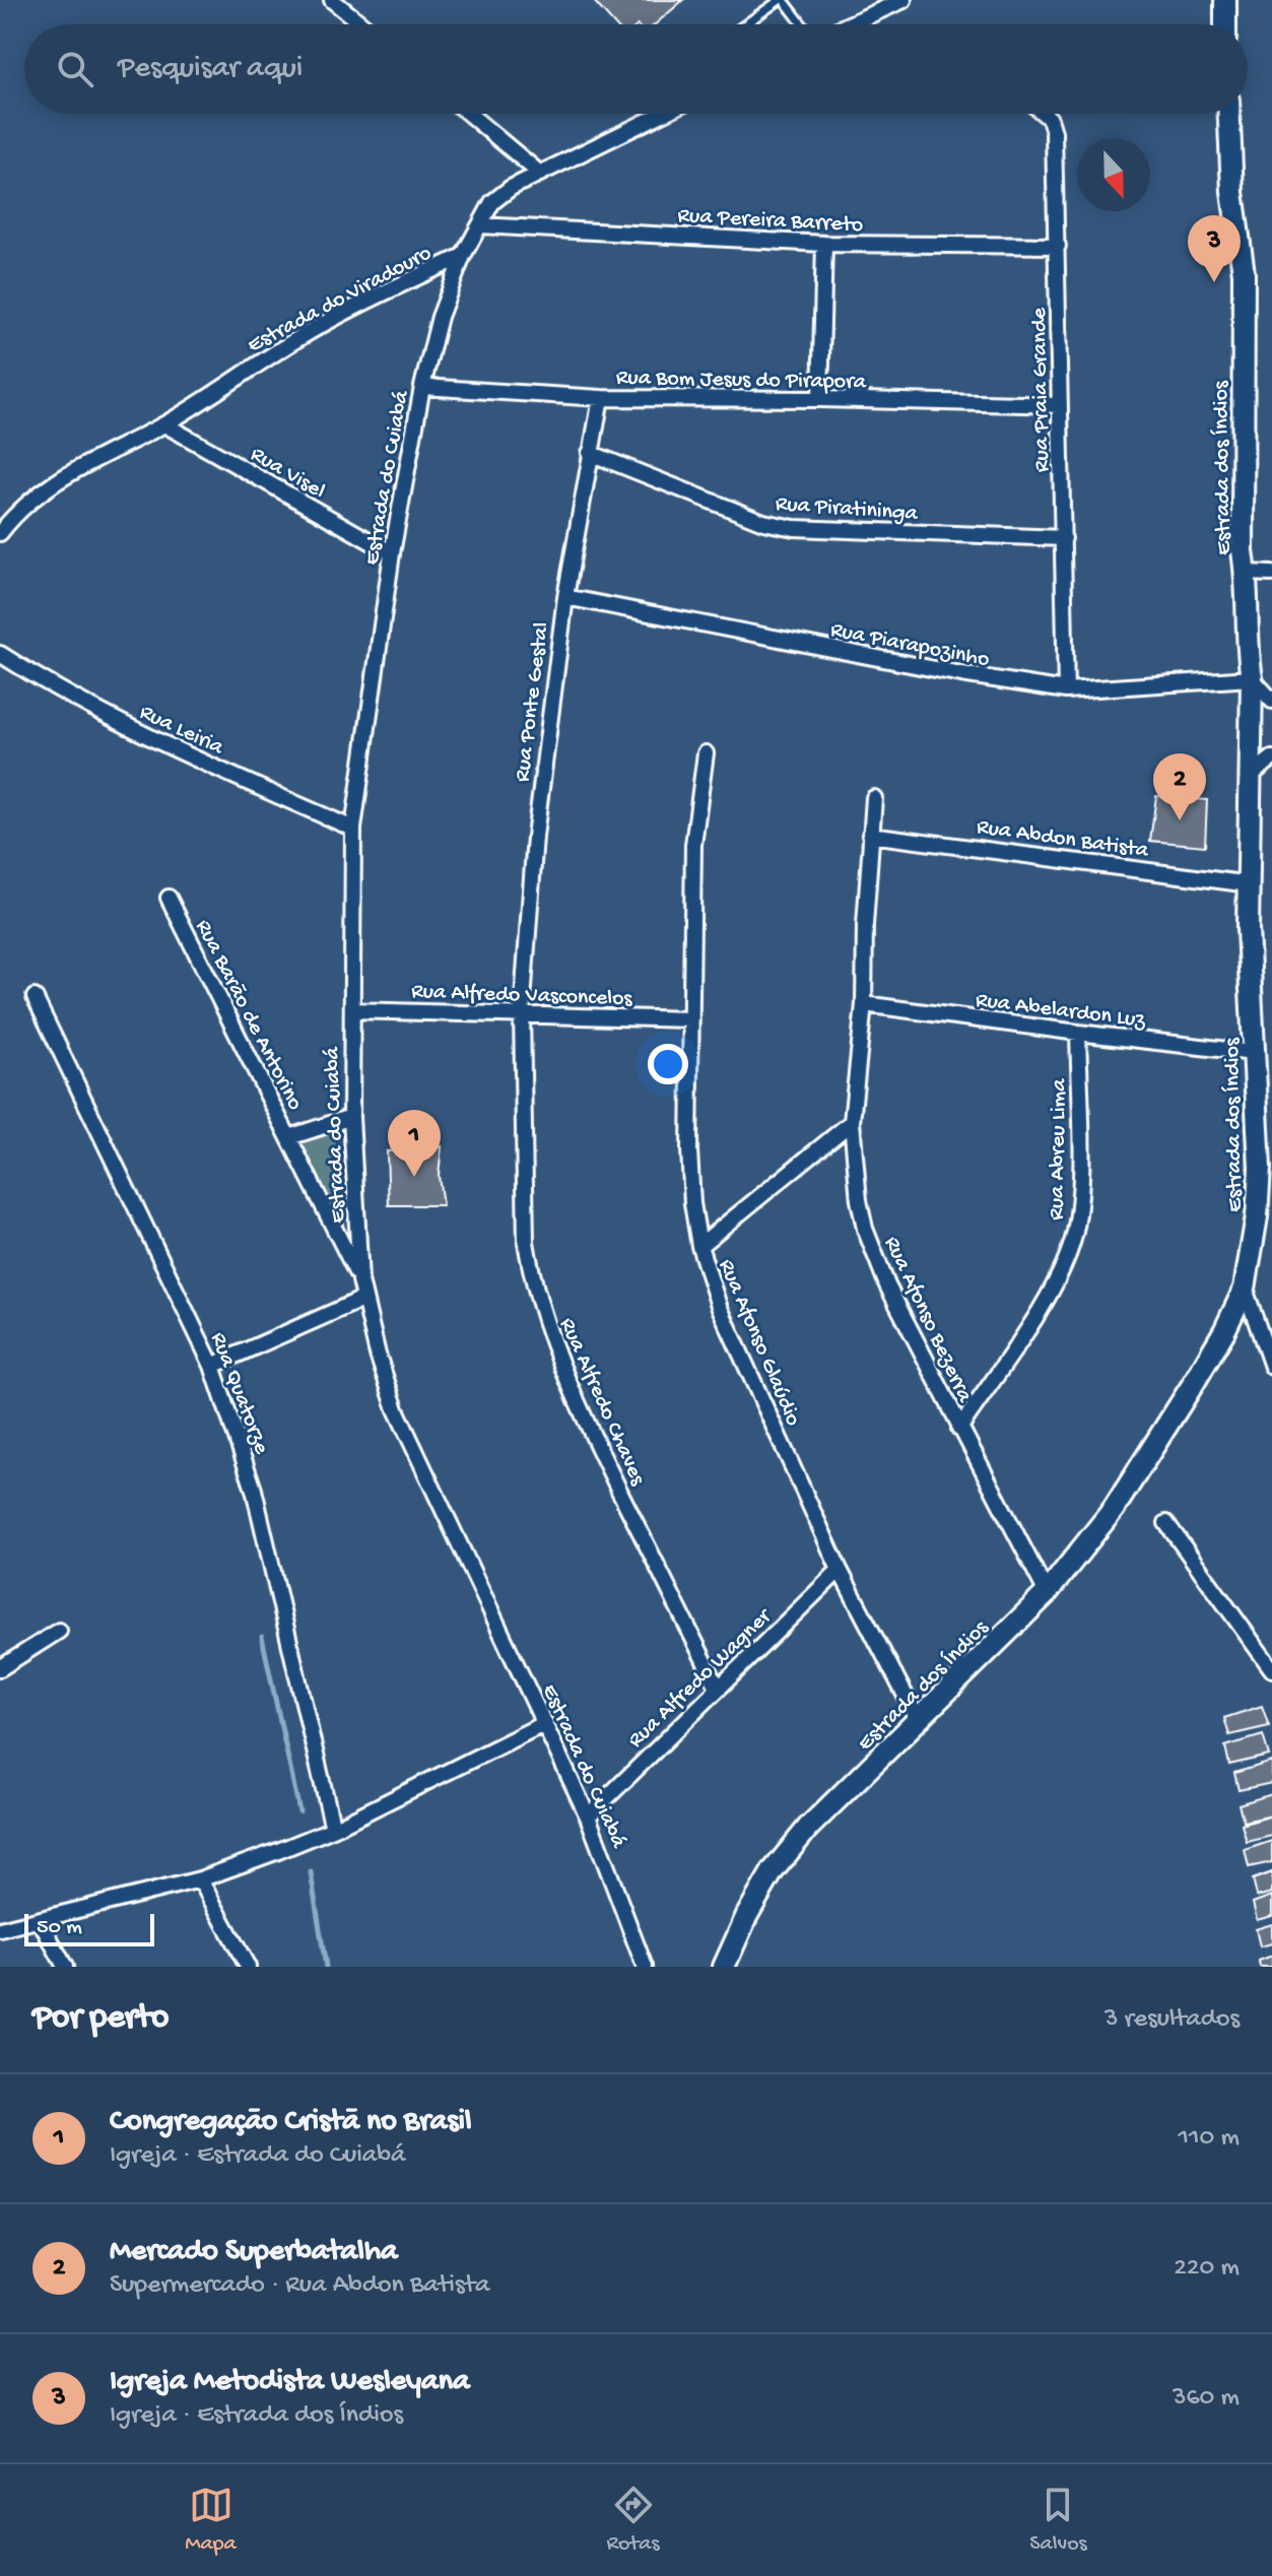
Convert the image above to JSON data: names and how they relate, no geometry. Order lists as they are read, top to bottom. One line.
{"streets":{"street":["Rua Pereira Barreto","Estrada do Viradouro","Rua Bom Jesus do Pirapora","Rua Praia Grande","Estrada dos Índios","Rua Visel","Estrada do Cuiabá","Rua Piratininga","Rua Piarapozinho","Rua Ponte Gestal","Rua Leiria","Rua Abdon Batista","Rua Alfredo Vasconcelos","Rua Abelardon Luz","Rua Barão de Antorino","Rua Abreu Lima","Rua Afonso Bezerra","Rua Afonso Glaúdio","Rua Quatorze","Rua Alfredo Chaves","Rua Alfredo Wagner"]},"crossings":[["Rua Pereira Barreto","Estrada do Viradouro"],["Rua Pereira Barreto","Rua Praia Grande"],["Estrada do Viradouro","Rua Visel"],["Estrada do Viradouro","Estrada do Cuiabá"],["Rua Bom Jesus do Pirapora","Rua Praia Grande"],["Rua Bom Jesus do Pirapora","Estrada do Cuiabá"],["Rua Bom Jesus do Pirapora","Rua Ponte Gestal"],["Rua Praia Grande","Rua Piratininga"],["Rua Praia Grande","Rua Piarapozinho"],["Estrada dos Índios","Rua Piarapozinho"],["Estrada dos Índios","Rua Abdon Batista"],["Estrada dos Índios","Rua Abelardon Luz"],["Estrada dos Índios","Rua Afonso Bezerra"],["Estrada dos Índios","Rua Afonso Glaúdio"],["Rua Visel","Estrada do Cuiabá"],["Estrada do Cuiabá","Rua Leiria"],["Estrada do Cuiabá","Rua Alfredo Vasconcelos"],["Estrada do Cuiabá","Rua Barão de Antorino"],["Estrada do Cuiabá","Rua Alfredo Wagner"],["Rua Piratininga","Rua Ponte Gestal"],["Rua Piarapozinho","Rua Ponte Gestal"],["Rua Ponte Gestal","Rua Alfredo Vasconcelos"],["Rua Ponte Gestal","Rua Alfredo Chaves"],["Rua Abdon Batista","Rua Afonso Bezerra"],["Rua Alfredo Vasconcelos","Rua Afonso Glaúdio"],["Rua Alfredo Vasconcelos","Rua Alfredo Chaves"],["Rua Abelardon Luz","Rua Abreu Lima"],["Rua Abelardon Luz","Rua Afonso Bezerra"],["Rua Abreu Lima","Rua Afonso Bezerra"],["Rua Afonso Glaúdio","Rua Alfredo Wagner"],["Rua Alfredo Chaves","Rua Alfredo Wagner"]],"scale_bar":"50 m","north":"bottom","page":{"search":"Pesquisar aqui","pins":["3","2","1"],"scale":"50 m","heading":["Por perto","3 resultados"],"list":[{"mark":"1","name":"Congregação Cristã no Brasil","note":"Igreja · Estrada do Cuiabá","value":"110 m"},{"mark":"2","name":"Mercado Superbatalha","note":"Supermercado · Rua Abdon Batista","value":"220 m"},{"mark":"3","name":"Igreja Metodista Wesleyana","note":"Igreja · Estrada dos Índios","value":"360 m"}],"nav":["Mapa","Rotas","Salvos"]}}
